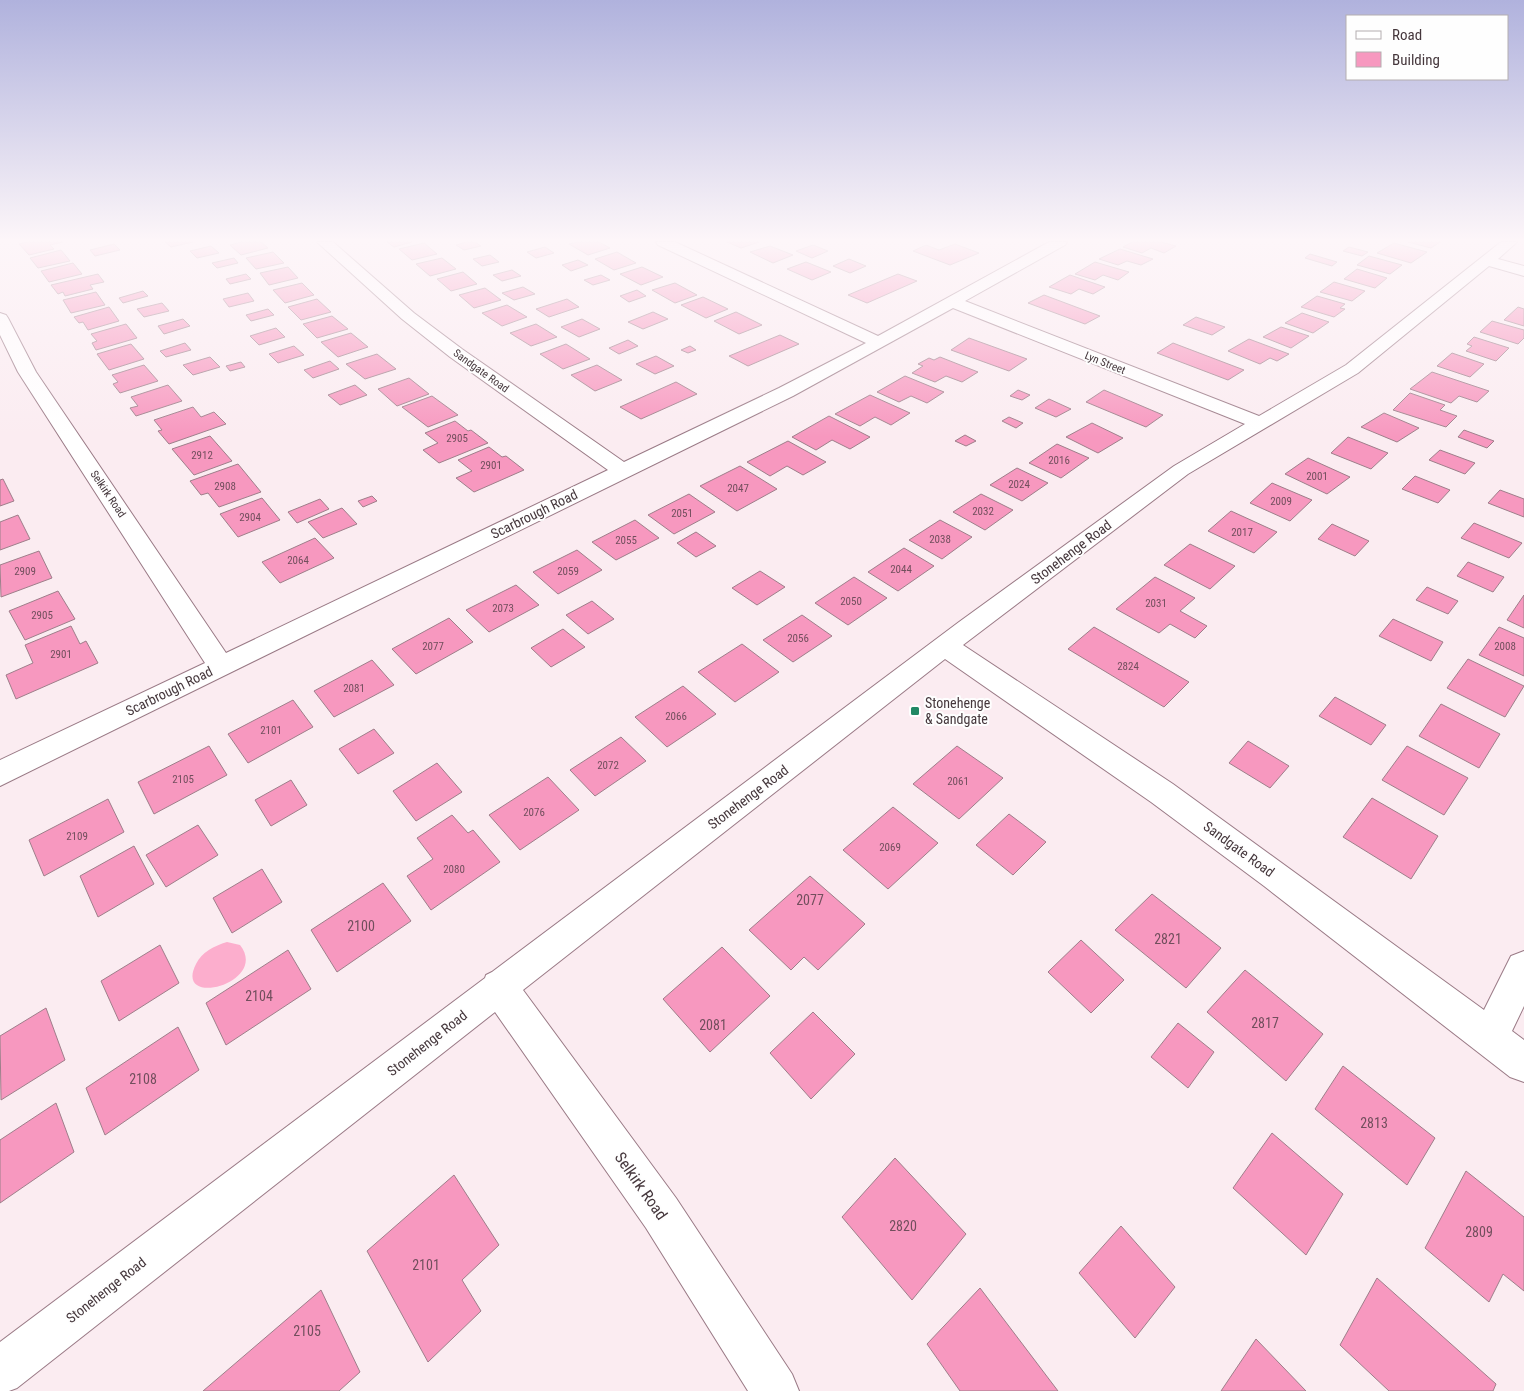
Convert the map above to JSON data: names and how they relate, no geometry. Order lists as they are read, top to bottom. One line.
{"streets":{"street":["Lyn Street","Sandgate Road","Selkirk Road","Scarbrough Road","Stonehenge Road"]},"crossings":[["Lyn Street","Stonehenge Road"],["Sandgate Road","Scarbrough Road"],["Sandgate Road","Stonehenge Road"],["Selkirk Road","Scarbrough Road"],["Selkirk Road","Stonehenge Road"]],"places":{"transit":["Stonehenge & Sandgate"]},"house_numbers":["2905","2912","2016","2901","2001","2024","2908","2047","2009","2032","2051","2904","2017","2038","2055","2064","2044","2909","2059","2050","2031","2073","2905","2056","2077","2008","2901","2824","2081","2066","2101","2072","2105","2061","2076","2109","2069","2080","2077","2100","2821","2104","2817","2081","2108","2813","2820","2809","2101","2105"],"legend":["Road","Building"]}
